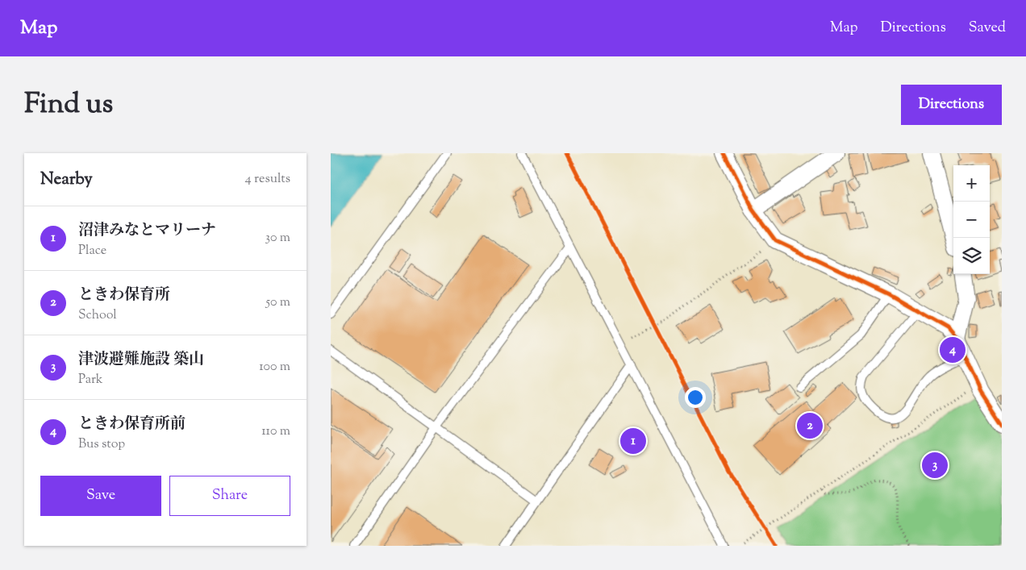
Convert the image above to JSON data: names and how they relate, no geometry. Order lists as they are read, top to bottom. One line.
{"page":{"header":"Map","nav":["Map","Directions","Saved"],"title":"Find us","buttons":["Directions",["Save","Share"]],"heading":["Nearby","4 results"],"map_buttons":["+","−"],"list":[{"mark":"1","name":"沼津みなとマリーナ","note":"Place","value":"30 m"},{"mark":"2","name":"ときわ保育所","note":"School","value":"50 m"},{"mark":"3","name":"津波避難施設 築山","note":"Park","value":"100 m"},{"mark":"4","name":"ときわ保育所前","note":"Bus stop","value":"110 m"}],"pins":["4","2","1","3"]}}
